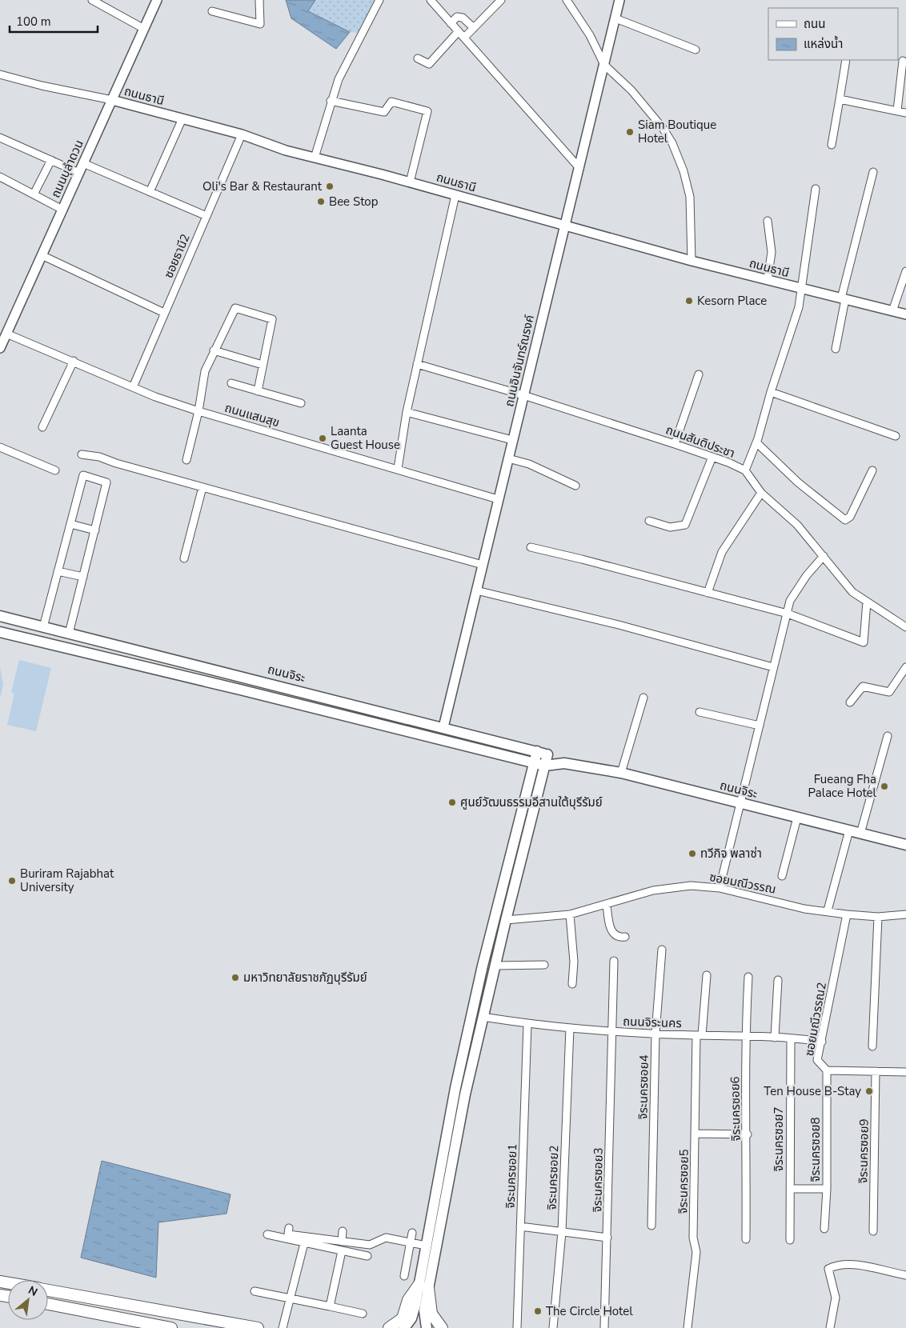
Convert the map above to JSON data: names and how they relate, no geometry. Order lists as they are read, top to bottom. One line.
{"streets":{"main road":["ถนนจิระ"],"street":["ถนนธานี","ถนนบุลำดวน","ซอยธานี2","ถนนอินจันทร์ณรงค์","ถนนแสนสุข","ถนนสันติประชา","ซอยมณีวรรณ","ซอยมณีวรรณ2","ถนนจิระนคร","จิระนครซอย4","จิระนครซอย6","จิระนครซอย7","จิระนครซอย8","จิระนครซอย9","จิระนครซอย1","จิระนครซอย2","จิระนครซอย3","จิระนครซอย5"]},"crossings":[["ถนนธานี","ถนนบุลำดวน"],["ถนนธานี","ซอยธานี2"],["ถนนธานี","ถนนอินจันทร์ณรงค์"],["ถนนบุลำดวน","ถนนแสนสุข"],["ซอยธานี2","ถนนแสนสุข"],["ถนนอินจันทร์ณรงค์","ถนนแสนสุข"],["ถนนอินจันทร์ณรงค์","ถนนสันติประชา"],["ถนนอินจันทร์ณรงค์","ถนนจิระ"],["ซอยมณีวรรณ","ซอยมณีวรรณ2"],["ซอยมณีวรรณ2","ถนนจิระนคร"],["ซอยมณีวรรณ2","จิระนครซอย8"],["ซอยมณีวรรณ2","จิระนครซอย9"],["ถนนจิระนคร","จิระนครซอย4"],["ถนนจิระนคร","จิระนครซอย6"],["ถนนจิระนคร","จิระนครซอย7"],["ถนนจิระนคร","จิระนครซอย1"],["ถนนจิระนคร","จิระนครซอย2"],["ถนนจิระนคร","จิระนครซอย3"],["ถนนจิระนคร","จิระนครซอย5"]],"places":["Siam Boutique Hotel","Oli's Bar & Restaurant","Bee Stop","Kesorn Place","Laanta Guest House","Fueang Fha Palace Hotel","ศูนย์วัฒนธรรมอีสานใต้บุรีรัมย์","ทวีกิจ พลาซ่า","Buriram Rajabhat University","มหาวิทยาลัยราชภัฏบุรีรัมย์","Ten House B-Stay","The Circle Hotel"],"legend":["ถนน","แหล่งน้ำ"],"scale_bar":"100 m","north":"top right"}
